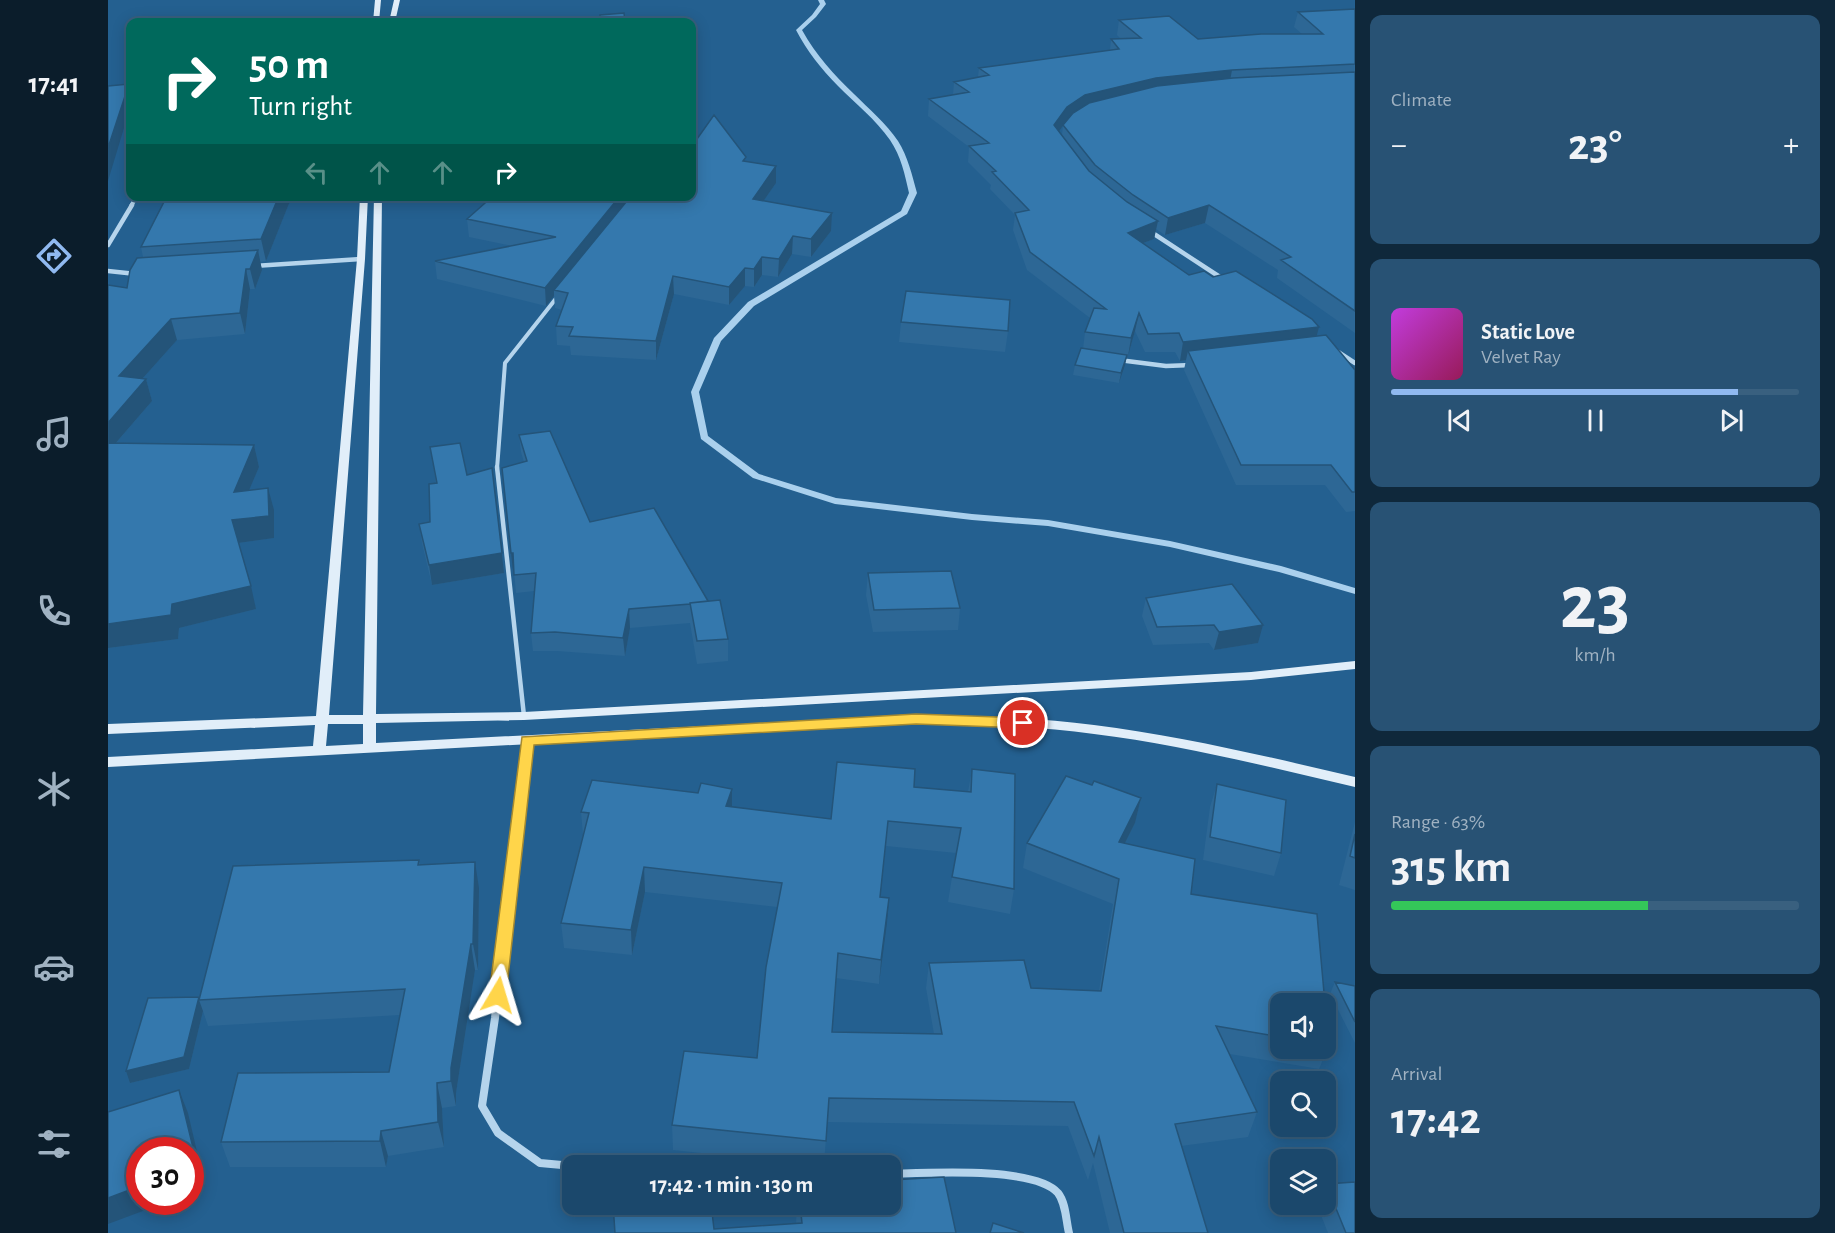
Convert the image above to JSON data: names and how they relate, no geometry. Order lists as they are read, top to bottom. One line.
{"page":{"tabs":"17:41","tile":["Climate",["23","km/h"],["Range · 63%","315 km"],["Arrival","17:42"]],"turn":["50 m","Turn right"],"heat":["−","23°","+"],"song":["Static Love","Velvet Ray"],"limit":"30","trip":"17:42 · 1 min · 130 m"}}
